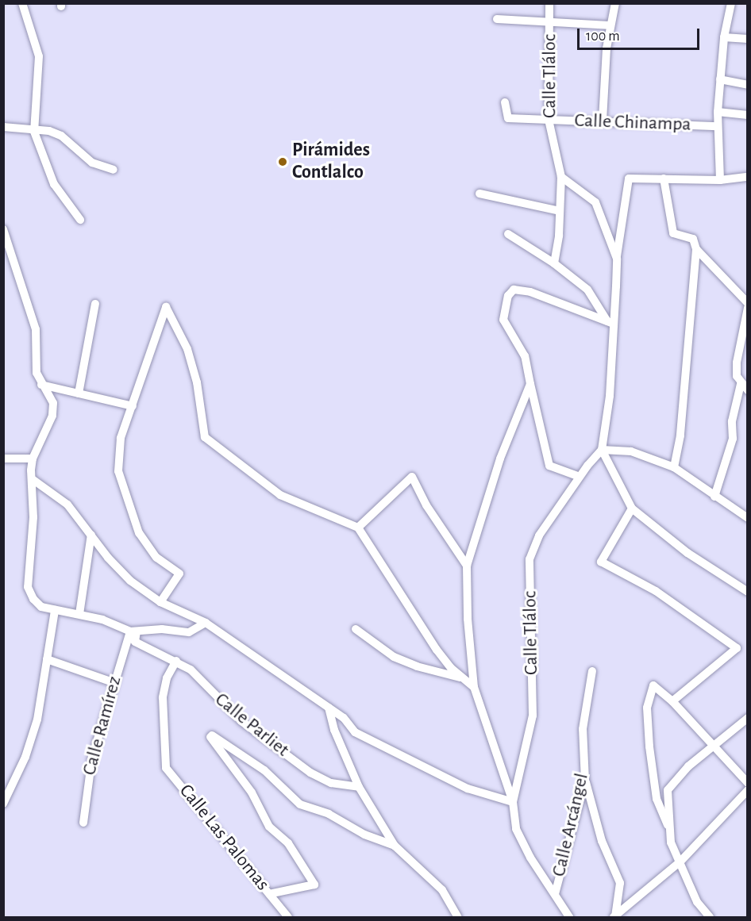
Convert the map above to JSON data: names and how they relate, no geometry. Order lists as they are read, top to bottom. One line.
{"streets":{"street":["Calle Tláloc","Calle Chinampa","Calle Parliet","Calle Ramírez","Calle Arcángel","Calle Las Palomas"]},"crossings":[["Calle Tláloc","Calle Chinampa"],["Calle Parliet","Calle Ramírez"],["Calle Parliet","Calle Las Palomas"]],"places":["Pirámides Contlalco"],"scale_bar":"100 m"}
